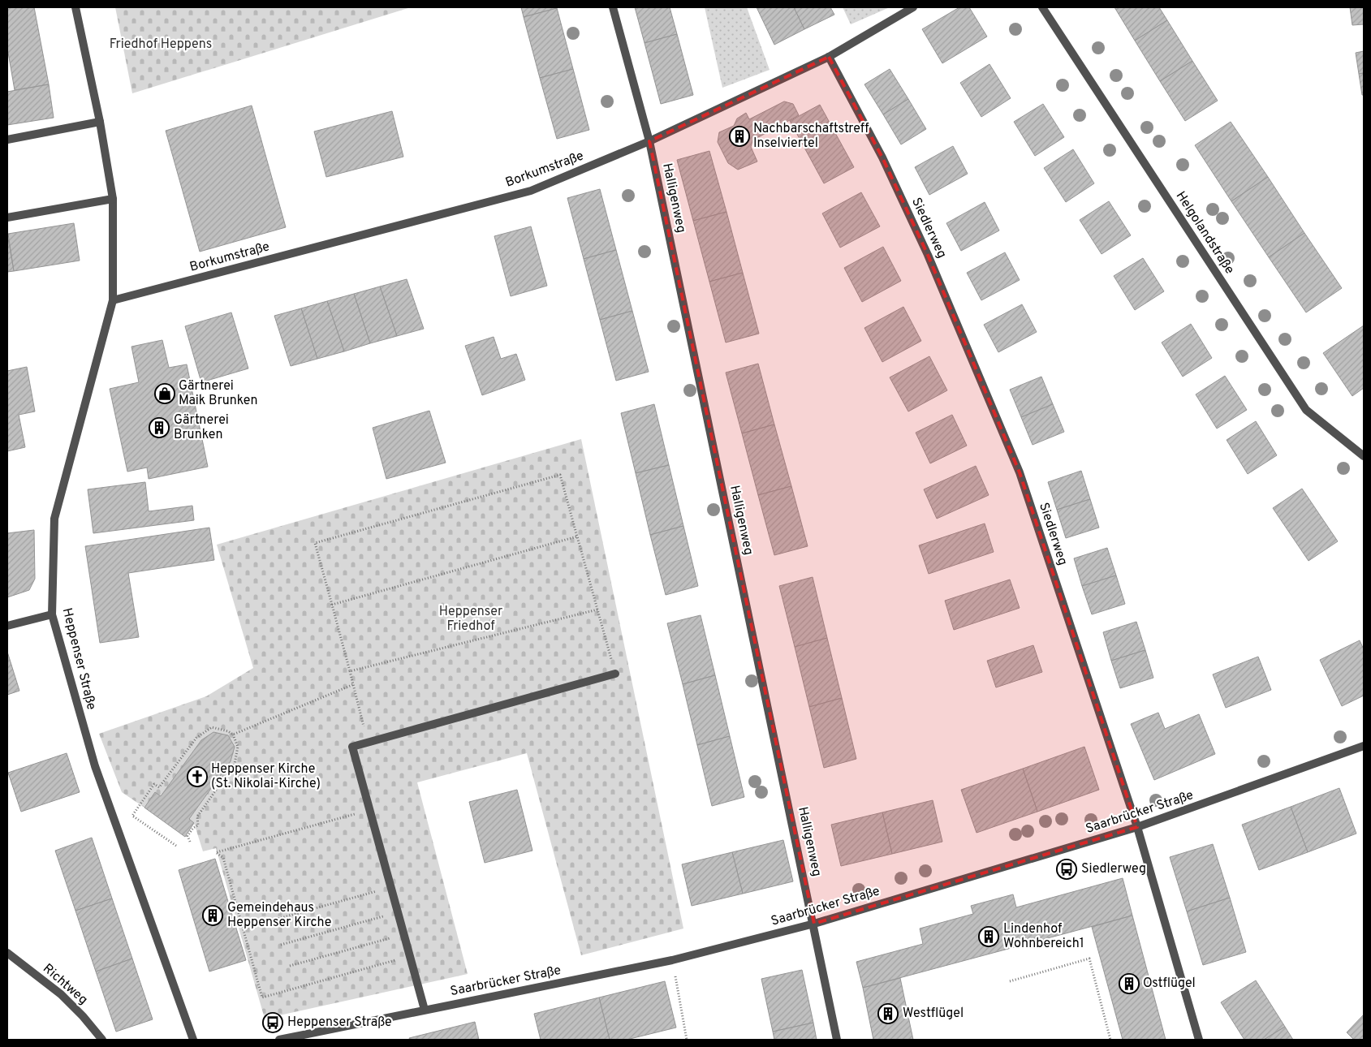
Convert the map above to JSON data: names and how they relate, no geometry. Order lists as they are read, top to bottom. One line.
{"streets":{"street":["Borkumstraße","Halligenweg","Siedlerweg","Helgolandstraße","Heppenser Straße","Saarbrücker Straße","Richtweg"]},"crossings":[["Borkumstraße","Halligenweg"],["Borkumstraße","Siedlerweg"],["Borkumstraße","Heppenser Straße"],["Halligenweg","Saarbrücker Straße"],["Siedlerweg","Saarbrücker Straße"]],"parks":["Friedhof Heppens","Heppenser Friedhof"],"places":{"building":["Nachbarschaftstreff Inselviertel","Gärtnerei Brunken","Gemeindehaus Heppenser Kirche","Lindenhof Wohnbereich1","Ostflügel","Westflügel"],"shop":["Gärtnerei Maik Brunken"],"church":["Heppenser Kirche (St. Nikolai-Kirche)"],"bus stop":["Siedlerweg","Heppenser Straße"]}}
